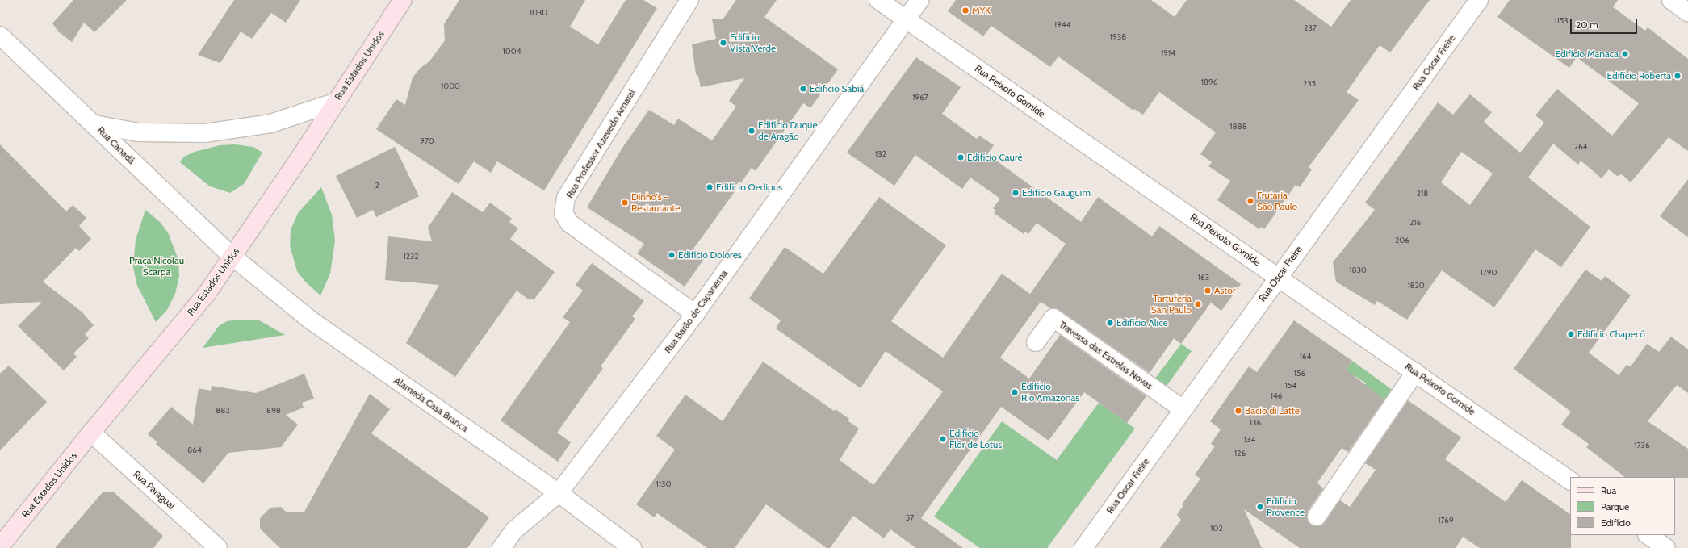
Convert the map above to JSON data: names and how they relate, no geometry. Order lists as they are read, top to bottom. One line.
{"streets":{"main road":["Rua Estados Unidos"],"street":["Rua Oscar Freire","Rua Peixoto Gomide","Rua Professor Azevedo Amaral","Rua Canadá","Rua Barão de Capanema","Travessa das Estrelas Novas","Alameda Casa Branca","Rua Paraguai"]},"crossings":[["Rua Oscar Freire","Rua Peixoto Gomide"],["Rua Oscar Freire","Travessa das Estrelas Novas"],["Rua Estados Unidos","Rua Canadá"],["Rua Estados Unidos","Alameda Casa Branca"],["Rua Estados Unidos","Rua Paraguai"],["Rua Peixoto Gomide","Rua Barão de Capanema"],["Rua Professor Azevedo Amaral","Rua Barão de Capanema"],["Rua Canadá","Alameda Casa Branca"],["Rua Barão de Capanema","Alameda Casa Branca"]],"parks":["Praça Nicolau Scarpa"],"places":["MYK","Edifício Vista Verde","Edifício Manaca","Edifício Roberta","Edifício Sabiá","Edifício Duque de Aragão","Edifício Cauré","Edifício Oedipus","Edifício Gauguim","Frutaria São Paulo","Dinho's - Restaurante","Edifício Dolores","Astor","Tartuferia San Paulo","Edifício Alice","Edifício Chapecó","Edifício Rio Amazonas","Bacio di Latte","Edifício Flôr de Lotus","Edifício Provence"],"house_numbers":["1030","1153","1944","237","1938","1004","1914","1896","235","1000","1967","1888","970","264","132","2","218","216","206","1232","1830","1790","163","1820","164","156","154","146","882","898","136","134","1736","864","126","1130","57","1769","102"],"legend":["Rua","Parque","Edifício"],"scale_bar":"20 m"}
